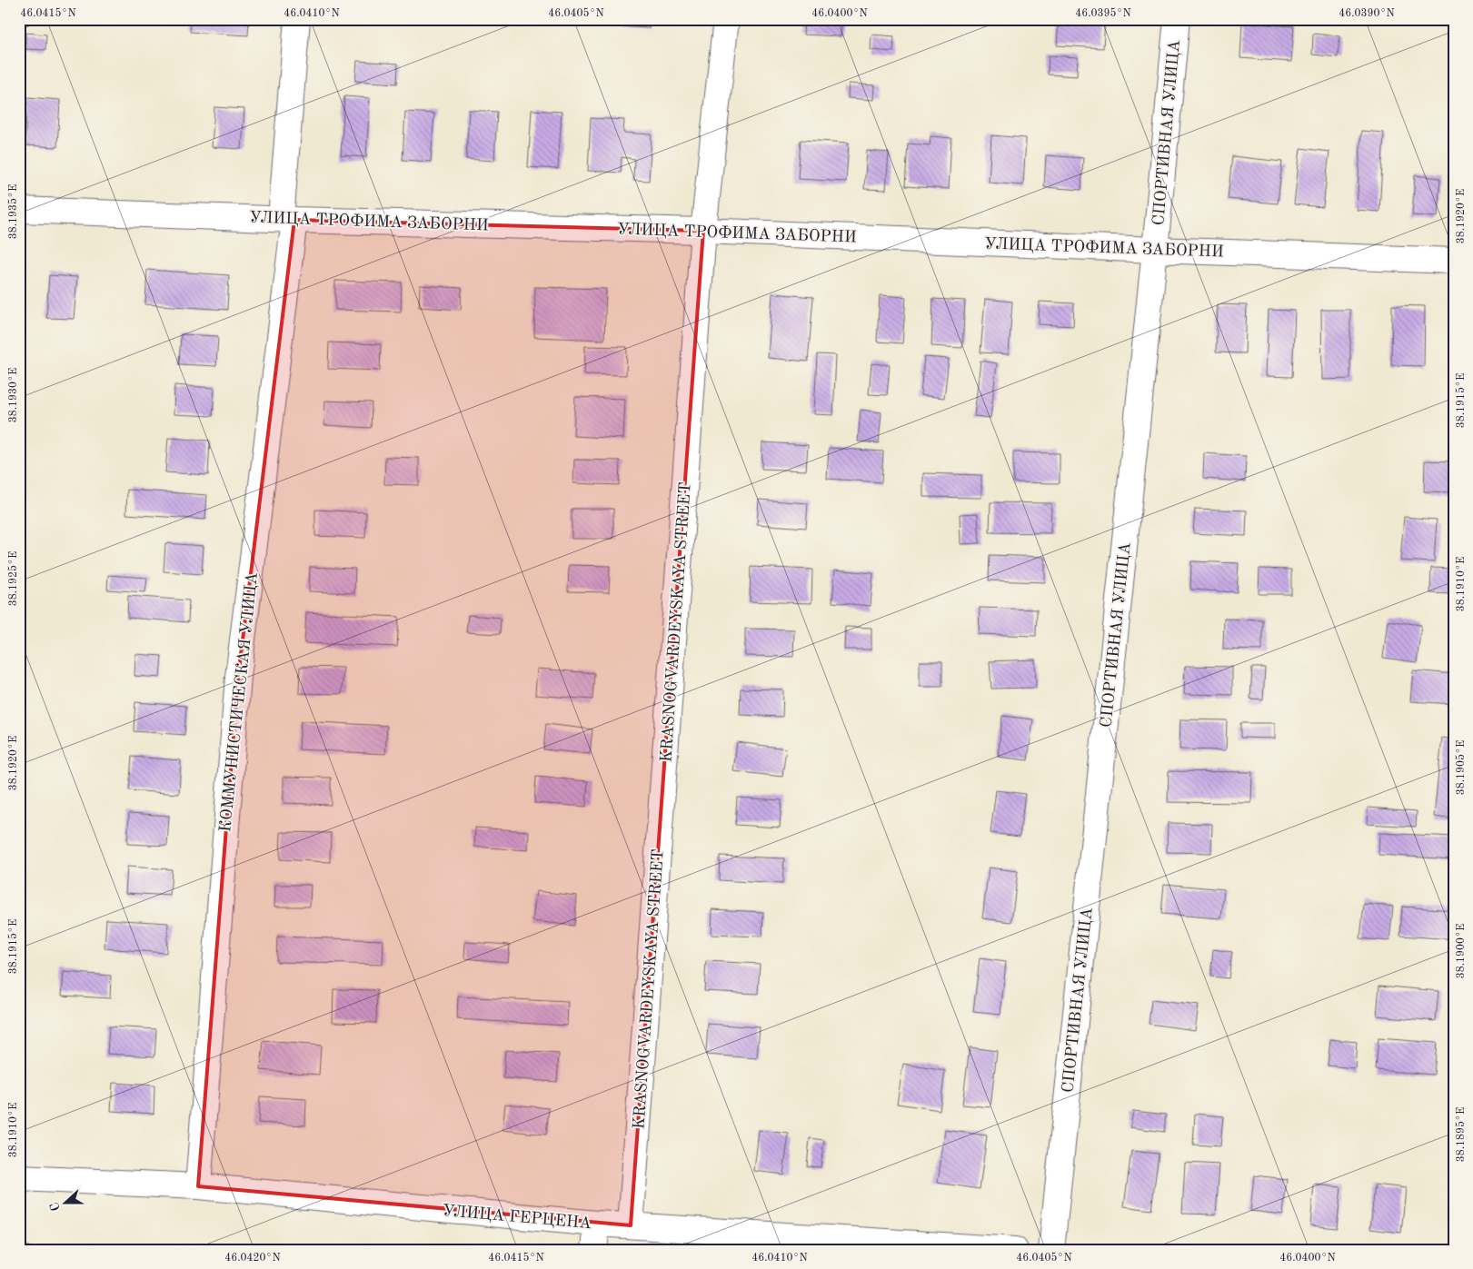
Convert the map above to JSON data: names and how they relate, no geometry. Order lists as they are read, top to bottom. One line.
{"streets":{"street":["СПОРТИВНАЯ УЛИЦА","УЛИЦА ТРОФИМА ЗАБОРНИ","KRASNOGVARDEYSKAYA STREET","КОММУНИСТИЧЕСКАЯ УЛИЦА","УЛИЦА ГЕРЦЕНА"]},"crossings":[["СПОРТИВНАЯ УЛИЦА","УЛИЦА ТРОФИМА ЗАБОРНИ"],["УЛИЦА ТРОФИМА ЗАБОРНИ","KRASNOGVARDEYSKAYA STREET"],["УЛИЦА ТРОФИМА ЗАБОРНИ","КОММУНИСТИЧЕСКАЯ УЛИЦА"],["KRASNOGVARDEYSKAYA STREET","УЛИЦА ГЕРЦЕНА"],["КОММУНИСТИЧЕСКАЯ УЛИЦА","УЛИЦА ГЕРЦЕНА"]],"north":"left","coordinates":["46.0415°N","46.0410°N","46.0405°N","46.0400°N","46.0395°N","46.0390°N","38.1935°E","38.1920°E","38.1930°E","38.1915°E","38.1925°E","38.1910°E","38.1905°E","38.1900°E","38.1895°E","46.0420°N"]}
